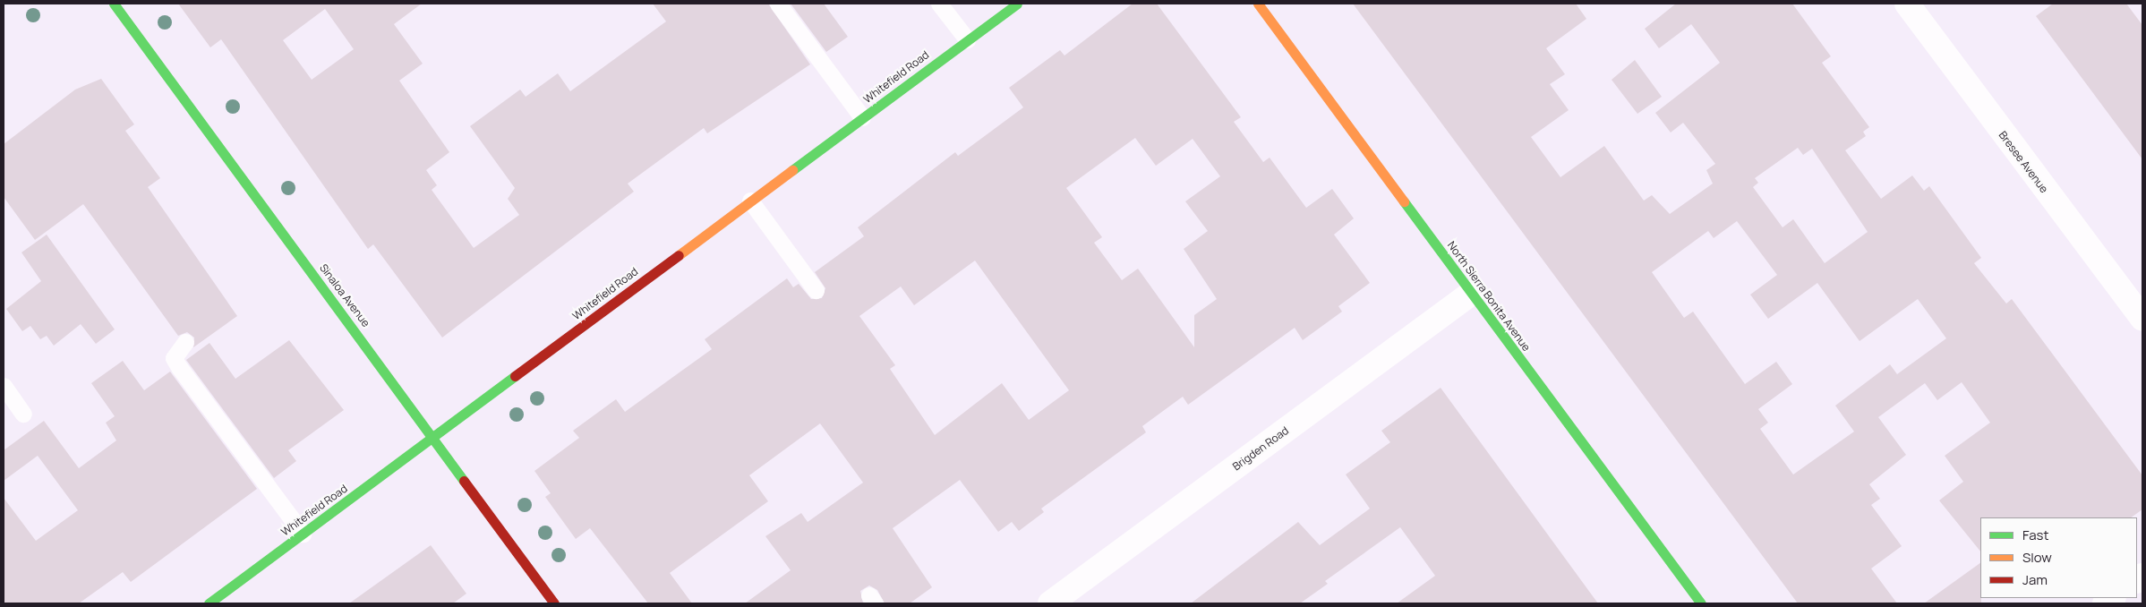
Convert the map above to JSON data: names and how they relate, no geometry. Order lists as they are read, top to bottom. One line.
{"streets":{"street":["Whitefield Road","Bresee Avenue","Sinaloa Avenue","North Sierra Bonita Avenue","Brigden Road"]},"crossings":[["Whitefield Road","Sinaloa Avenue"],["North Sierra Bonita Avenue","Brigden Road"]],"legend":["Fast","Slow","Jam"]}
